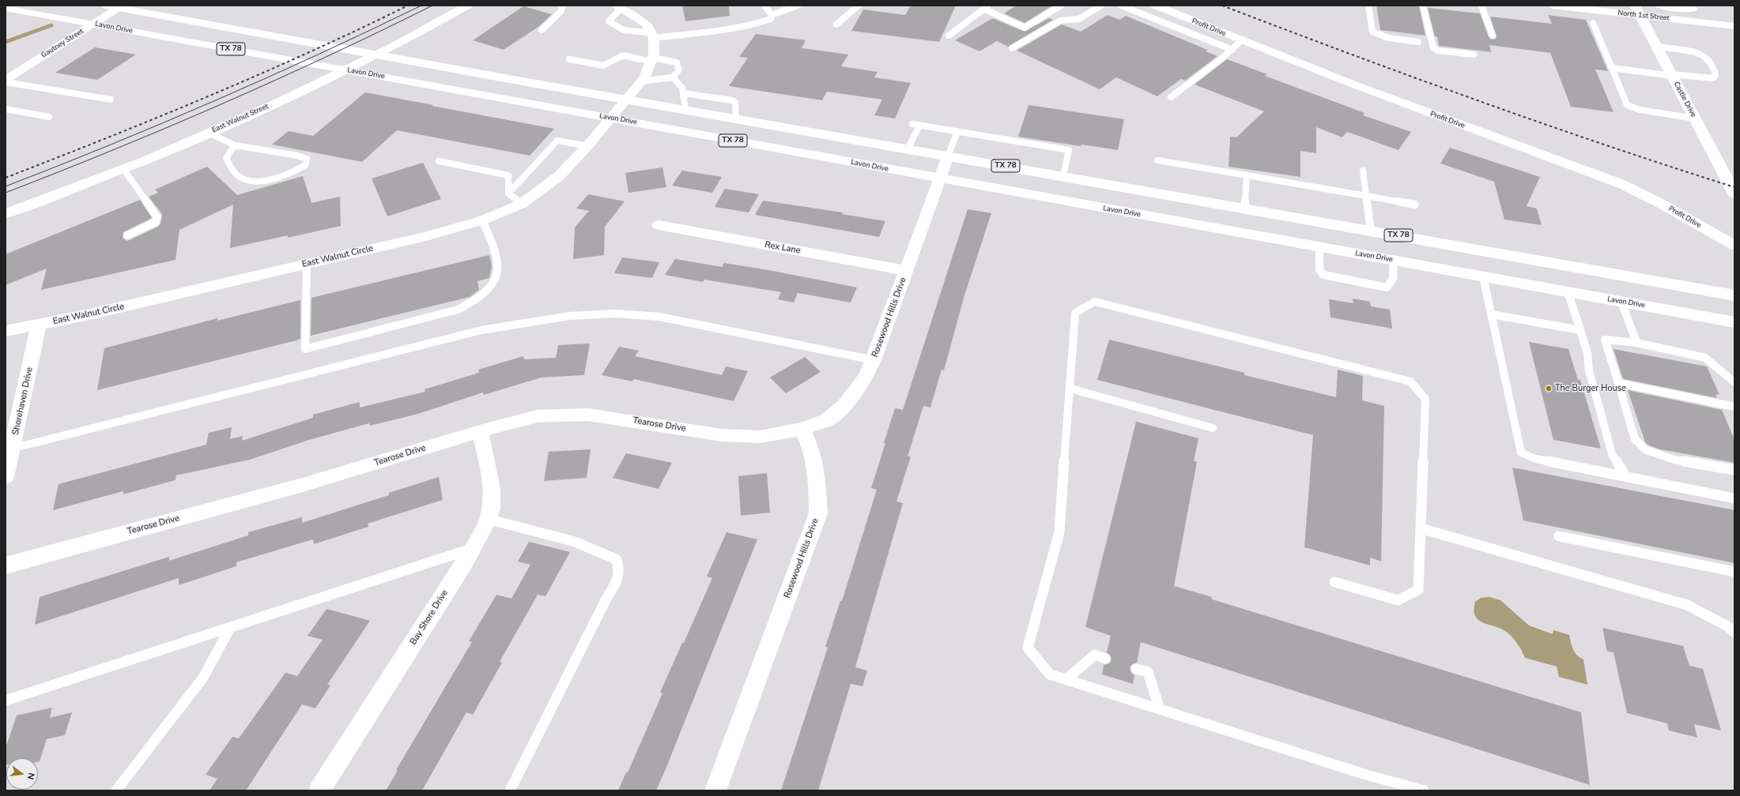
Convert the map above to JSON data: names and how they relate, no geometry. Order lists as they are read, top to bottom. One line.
{"streets":{"main road":["North 1st Street","Lavon Drive","TX 78","Castle Drive","East Walnut Street"],"street":["Profit Drive","Gautney Street","Rex Lane","East Walnut Circle","Rosewood Hills Drive","Shorehaven Drive","Tearose Drive","Bay Shore Drive"]},"crossings":[["North 1st Street","Castle Drive"],["Lavon Drive","Gautney Street"],["Lavon Drive","East Walnut Circle"],["Lavon Drive","Rosewood Hills Drive"],["Gautney Street","TX 78"],["TX 78","East Walnut Circle"],["TX 78","Rosewood Hills Drive"],["Rex Lane","Rosewood Hills Drive"],["East Walnut Circle","Shorehaven Drive"],["Rosewood Hills Drive","Tearose Drive"],["Tearose Drive","Bay Shore Drive"]],"places":["The Burger House"],"north":"right"}
